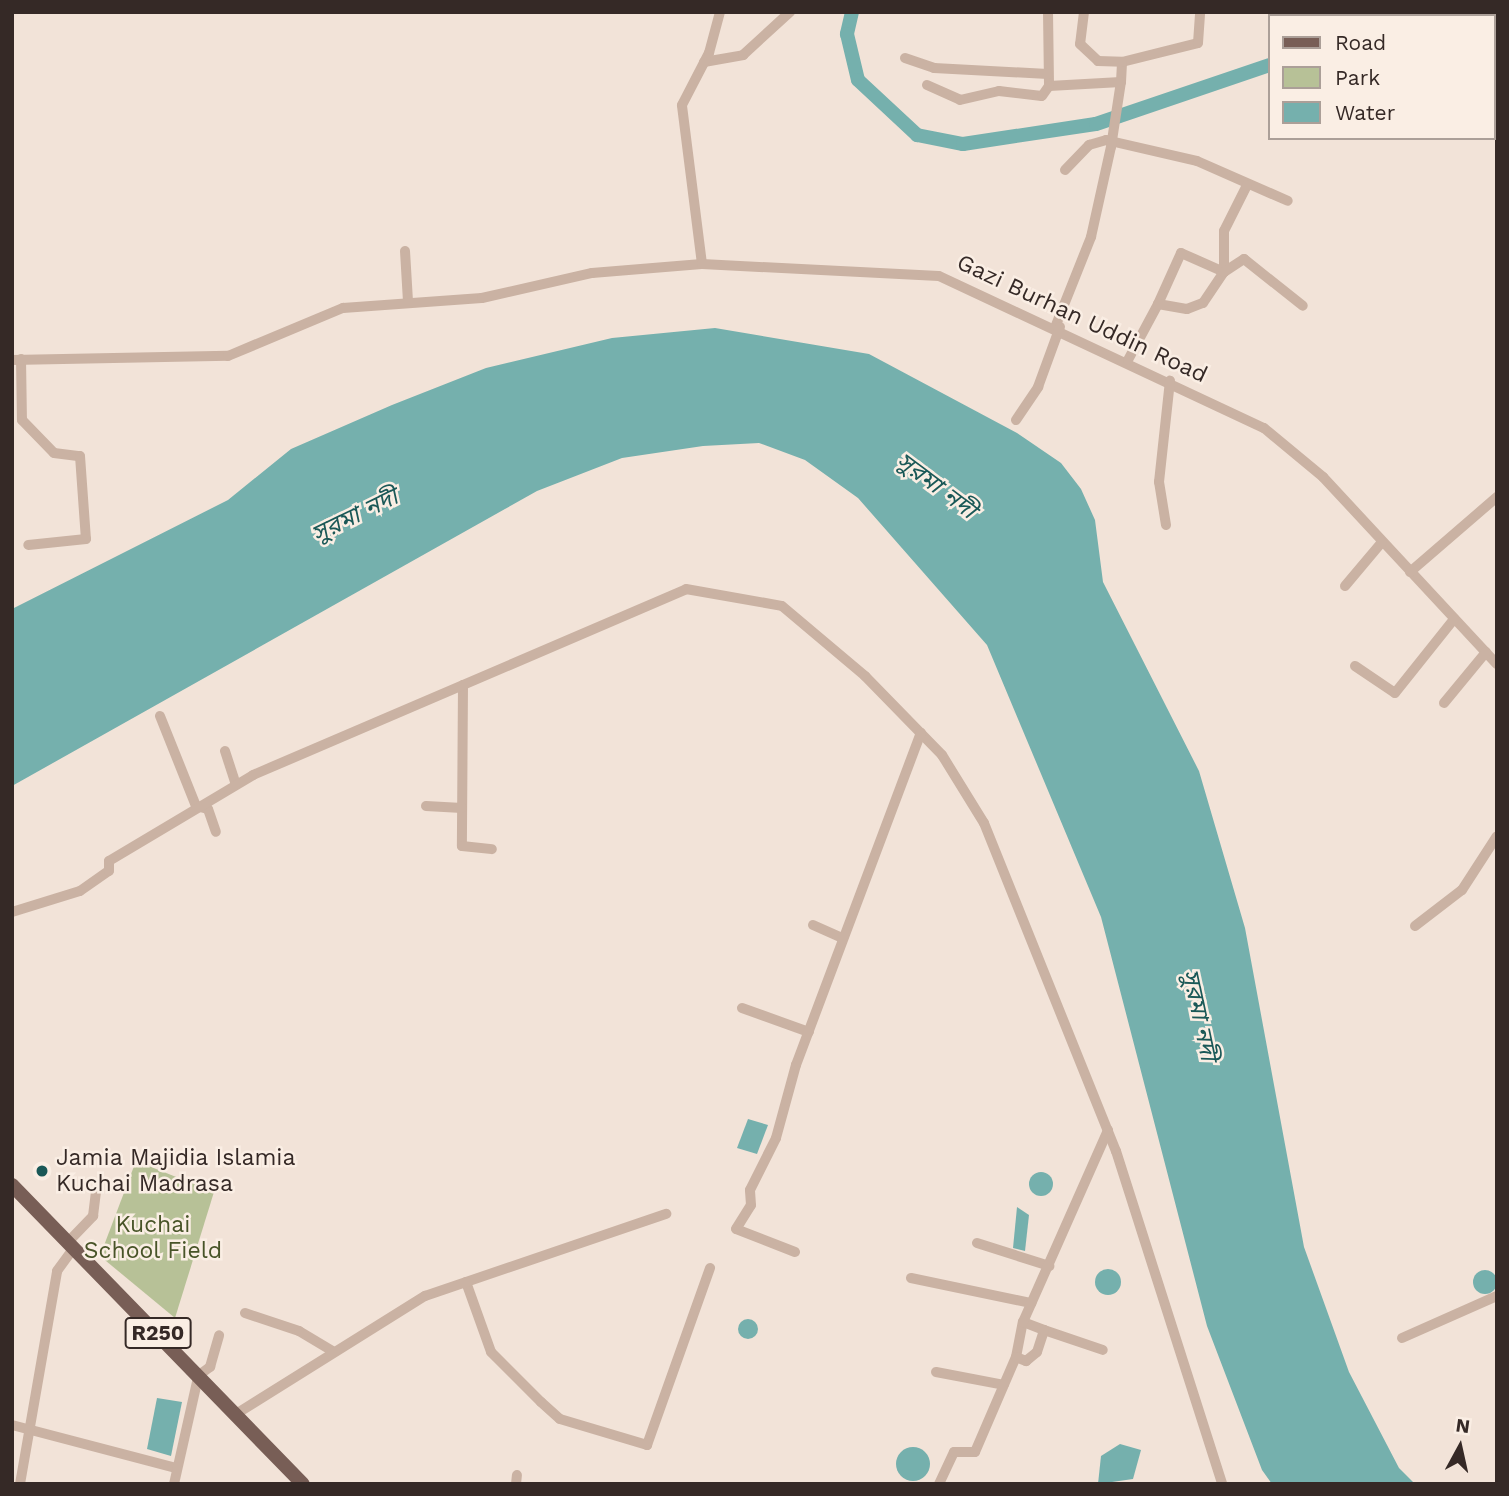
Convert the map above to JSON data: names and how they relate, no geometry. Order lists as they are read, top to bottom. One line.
{"streets":{"main road":["R250"],"street":["Gazi Burhan Uddin Road"]},"water":["সুরমা নদী"],"parks":["Kuchai School Field"],"places":["Jamia Majidia Islamia Kuchai Madrasa"],"legend":["Road","Park","Water"],"north":"top"}
